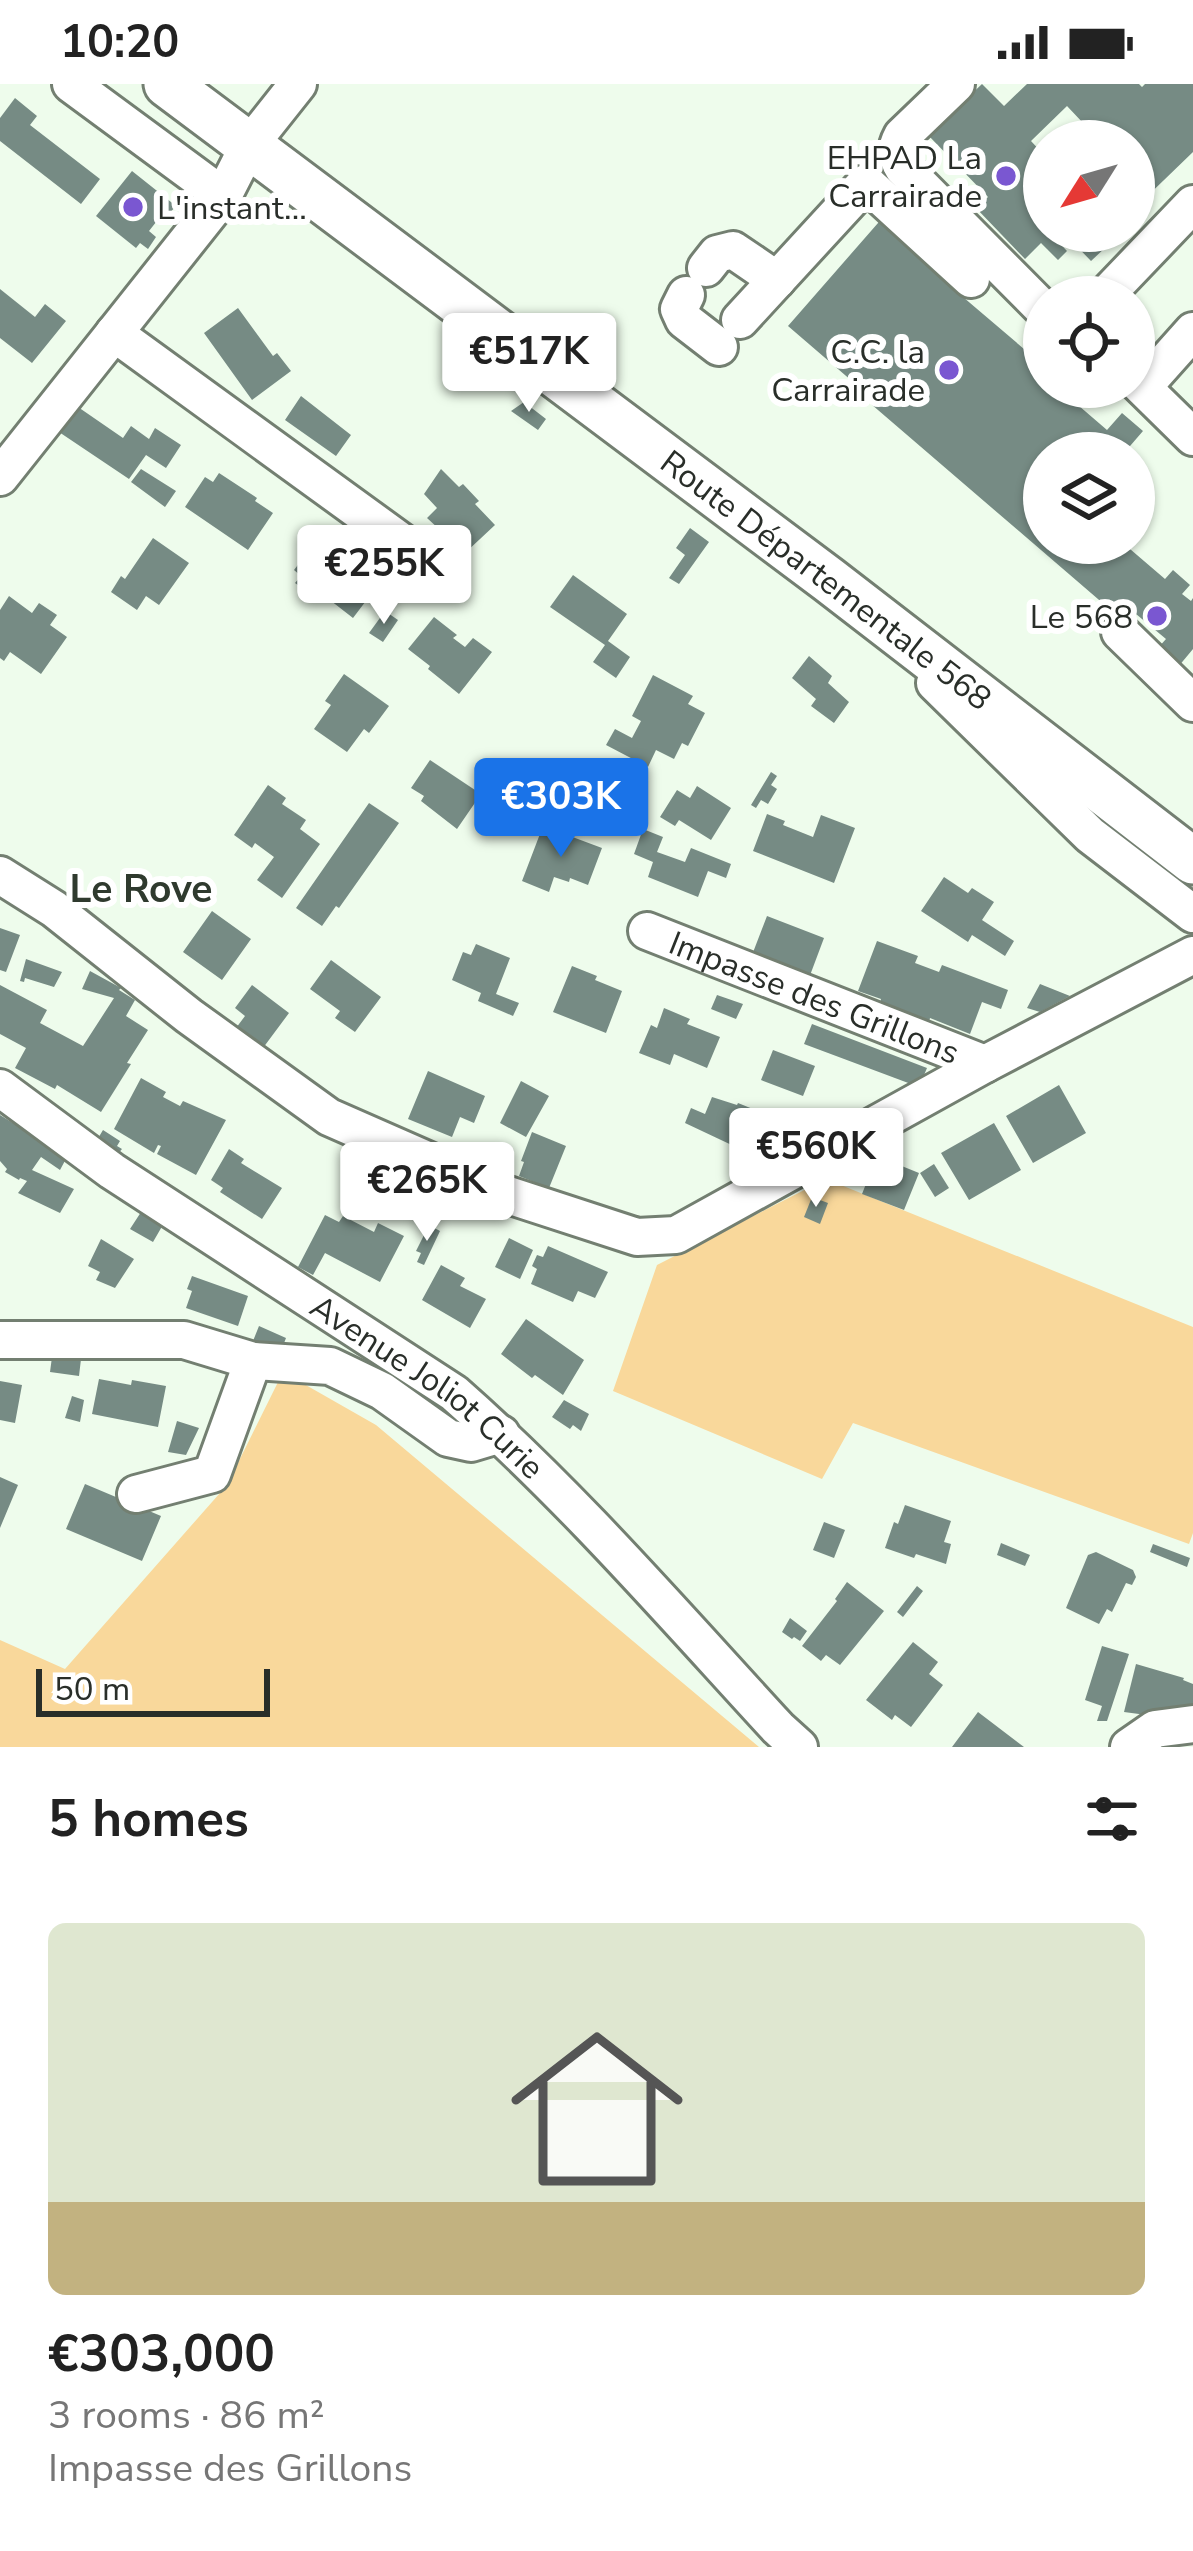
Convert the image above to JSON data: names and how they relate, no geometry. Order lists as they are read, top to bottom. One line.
{"streets":{"main road":["Route Départementale 568"],"street":["Impasse des Grillons","Avenue Joliot Curie"]},"districts":["Le Rove"],"places":["EHPAD La Carrairade","L'instant...","C.C. la Carrairade","Le 568"],"scale_bar":"50 m","north":"bottom left","page":{"status":"10:20","price":["€517K","€255K","€303K","€560K","€265K"],"scale":"50 m","heading":"5 homes","list":[{"name":"€303,000","note":"3 rooms · 86 m² · Impasse des Grillons"}]}}
